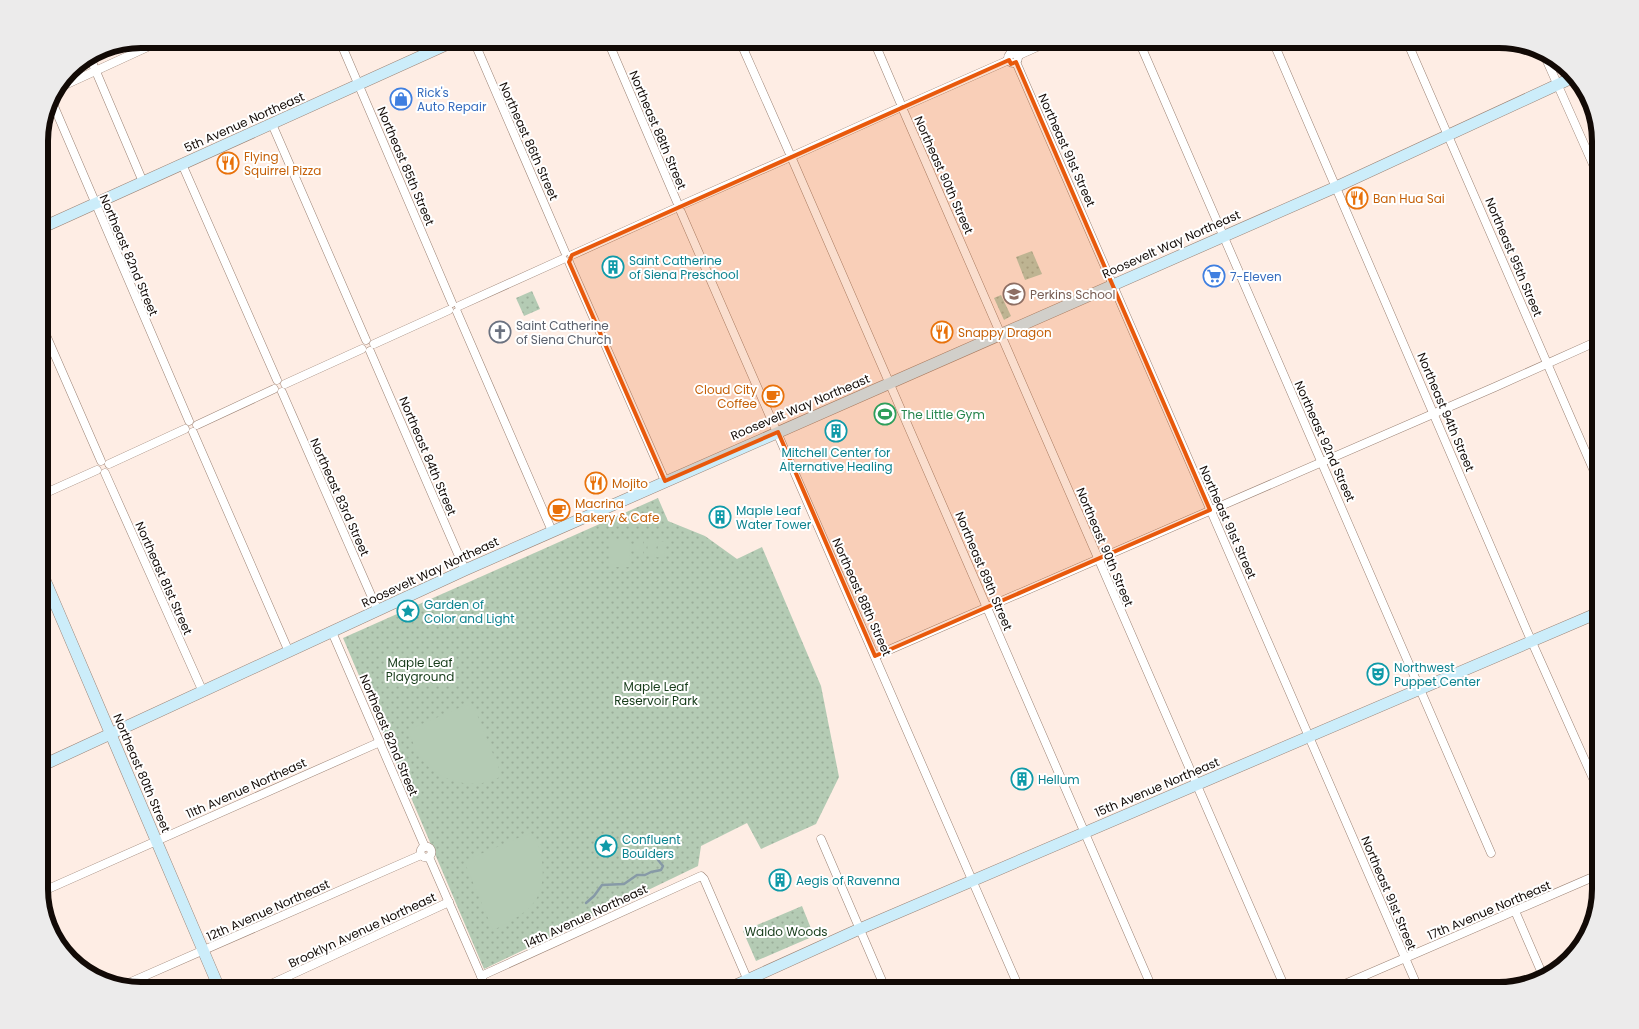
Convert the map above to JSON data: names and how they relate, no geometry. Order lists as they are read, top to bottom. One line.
{"streets":{"main road":["5th Avenue Northeast","Roosevelt Way Northeast","Northeast 80th Street","15th Avenue Northeast"],"street":["Northeast 88th Street","Northeast 86th Street","Northeast 91st Street","Northeast 85th Street","Northeast 90th Street","Northeast 82nd Street","Northeast 95th Street","Northeast 94th Street","Northeast 92nd Street","Northeast 84th Street","Northeast 83rd Street","Northeast 89th Street","Northeast 81st Street","11th Avenue Northeast","12th Avenue Northeast","17th Avenue Northeast","14th Avenue Northeast","Brooklyn Avenue Northeast"]},"crossings":[["5th Avenue Northeast","Northeast 85th Street"],["5th Avenue Northeast","Northeast 82nd Street"],["5th Avenue Northeast","Northeast 83rd Street"],["Northeast 88th Street","Roosevelt Way Northeast"],["Northeast 88th Street","15th Avenue Northeast"],["Northeast 86th Street","Roosevelt Way Northeast"],["Northeast 91st Street","Roosevelt Way Northeast"],["Northeast 91st Street","15th Avenue Northeast"],["Northeast 91st Street","17th Avenue Northeast"],["Northeast 85th Street","Roosevelt Way Northeast"],["Northeast 90th Street","Roosevelt Way Northeast"],["Northeast 90th Street","15th Avenue Northeast"],["Roosevelt Way Northeast","Northeast 82nd Street"],["Roosevelt Way Northeast","Northeast 95th Street"],["Roosevelt Way Northeast","Northeast 94th Street"],["Roosevelt Way Northeast","Northeast 92nd Street"],["Roosevelt Way Northeast","Northeast 84th Street"],["Roosevelt Way Northeast","Northeast 83rd Street"],["Roosevelt Way Northeast","Northeast 89th Street"],["Roosevelt Way Northeast","Northeast 81st Street"],["Roosevelt Way Northeast","Northeast 80th Street"],["Northeast 82nd Street","11th Avenue Northeast"],["Northeast 82nd Street","12th Avenue Northeast"],["Northeast 82nd Street","14th Avenue Northeast"],["Northeast 82nd Street","Brooklyn Avenue Northeast"],["Northeast 94th Street","15th Avenue Northeast"],["Northeast 92nd Street","15th Avenue Northeast"],["Northeast 89th Street","15th Avenue Northeast"],["Northeast 80th Street","11th Avenue Northeast"],["Northeast 80th Street","12th Avenue Northeast"]],"parks":["Maple Leaf Playground","Maple Leaf Reservoir Park","Waldo Woods"],"places":{"shop":["Rick's Auto Repair"],"restaurant":["Flying Squirrel Pizza","Ban Hua Sai","Snappy Dragon","Mojito"],"building":["Saint Catherine of Siena Preschool","Mitchell Center for Alternative Healing","Maple Leaf Water Tower","Hellum","Aegis of Ravenna"],"supermarket":["7-Eleven"],"school or university":["Perkins School"],"church":["Saint Catherine of Siena Church"],"cafe":["Cloud City Coffee","Macrina Bakery & Cafe"],"sports":["The Little Gym"],"place":["Garden of Color and Light","Confluent Boulders"],"theatre":["Northwest Puppet Center"]}}
